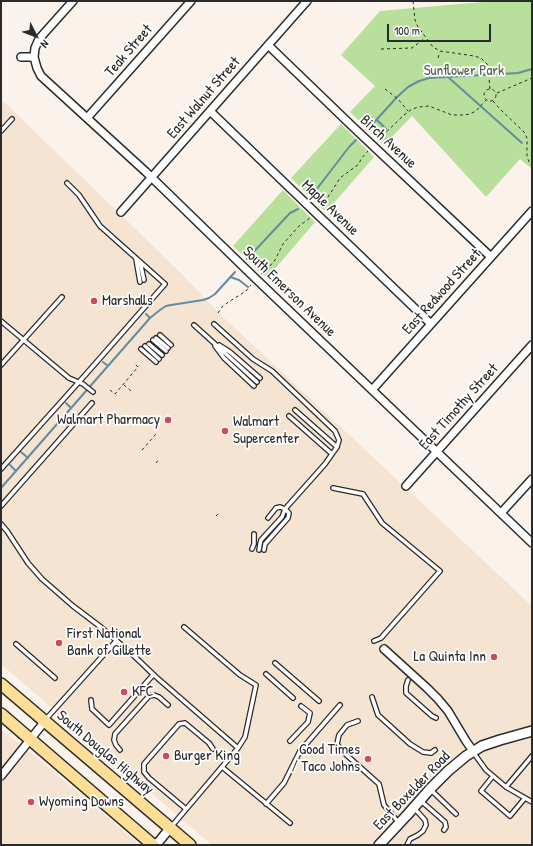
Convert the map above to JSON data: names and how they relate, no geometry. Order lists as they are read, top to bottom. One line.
{"streets":{"highway":["South Douglas Highway"],"main road":["East Boxelder Road"],"street":["Teak Street","East Walnut Street","Birch Avenue","Maple Avenue","South Emerson Avenue","East Redwood Street","East Timothy Street"]},"crossings":[["Teak Street","South Emerson Avenue"],["East Walnut Street","Birch Avenue"],["East Walnut Street","Maple Avenue"],["East Walnut Street","South Emerson Avenue"],["Birch Avenue","East Redwood Street"],["Maple Avenue","East Redwood Street"],["South Emerson Avenue","East Redwood Street"],["South Emerson Avenue","East Timothy Street"]],"parks":["Sunflower Park"],"places":["Marshalls","Walmart Pharmacy","Walmart Supercenter","First National Bank of Gillette","La Quinta Inn","KFC","Burger King","Good Times / Taco Johns","Wyoming Downs"],"scale_bar":"100 m","north":"bottom right"}
